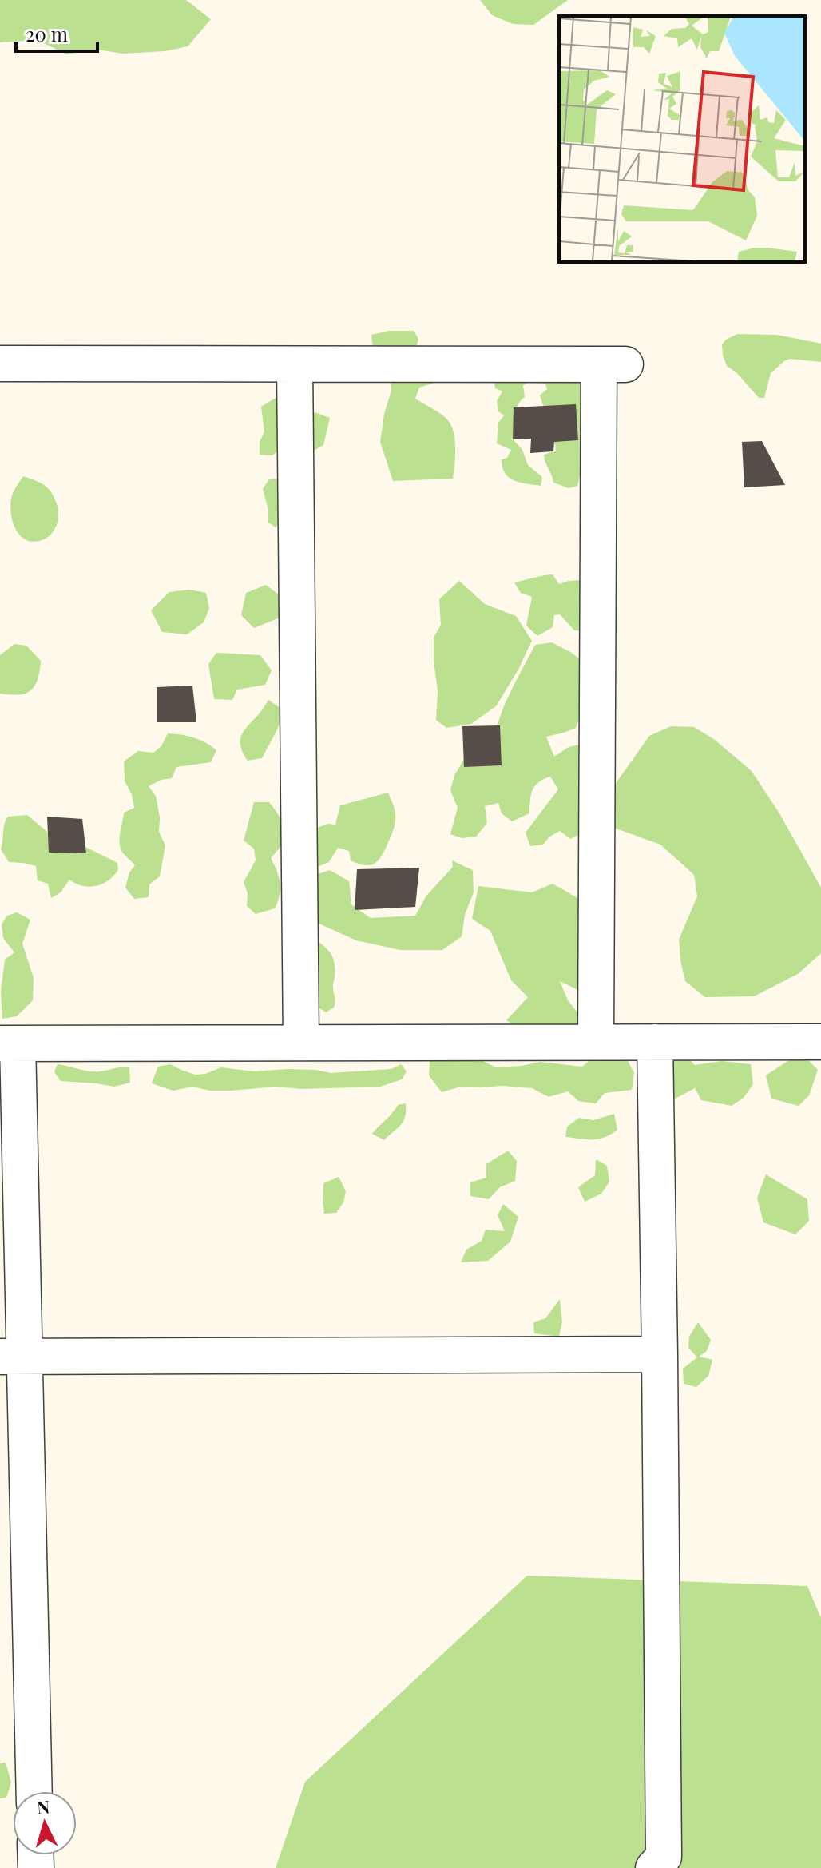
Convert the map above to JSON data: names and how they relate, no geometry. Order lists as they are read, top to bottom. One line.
{"scale_bar":"20 m","north":"top"}
